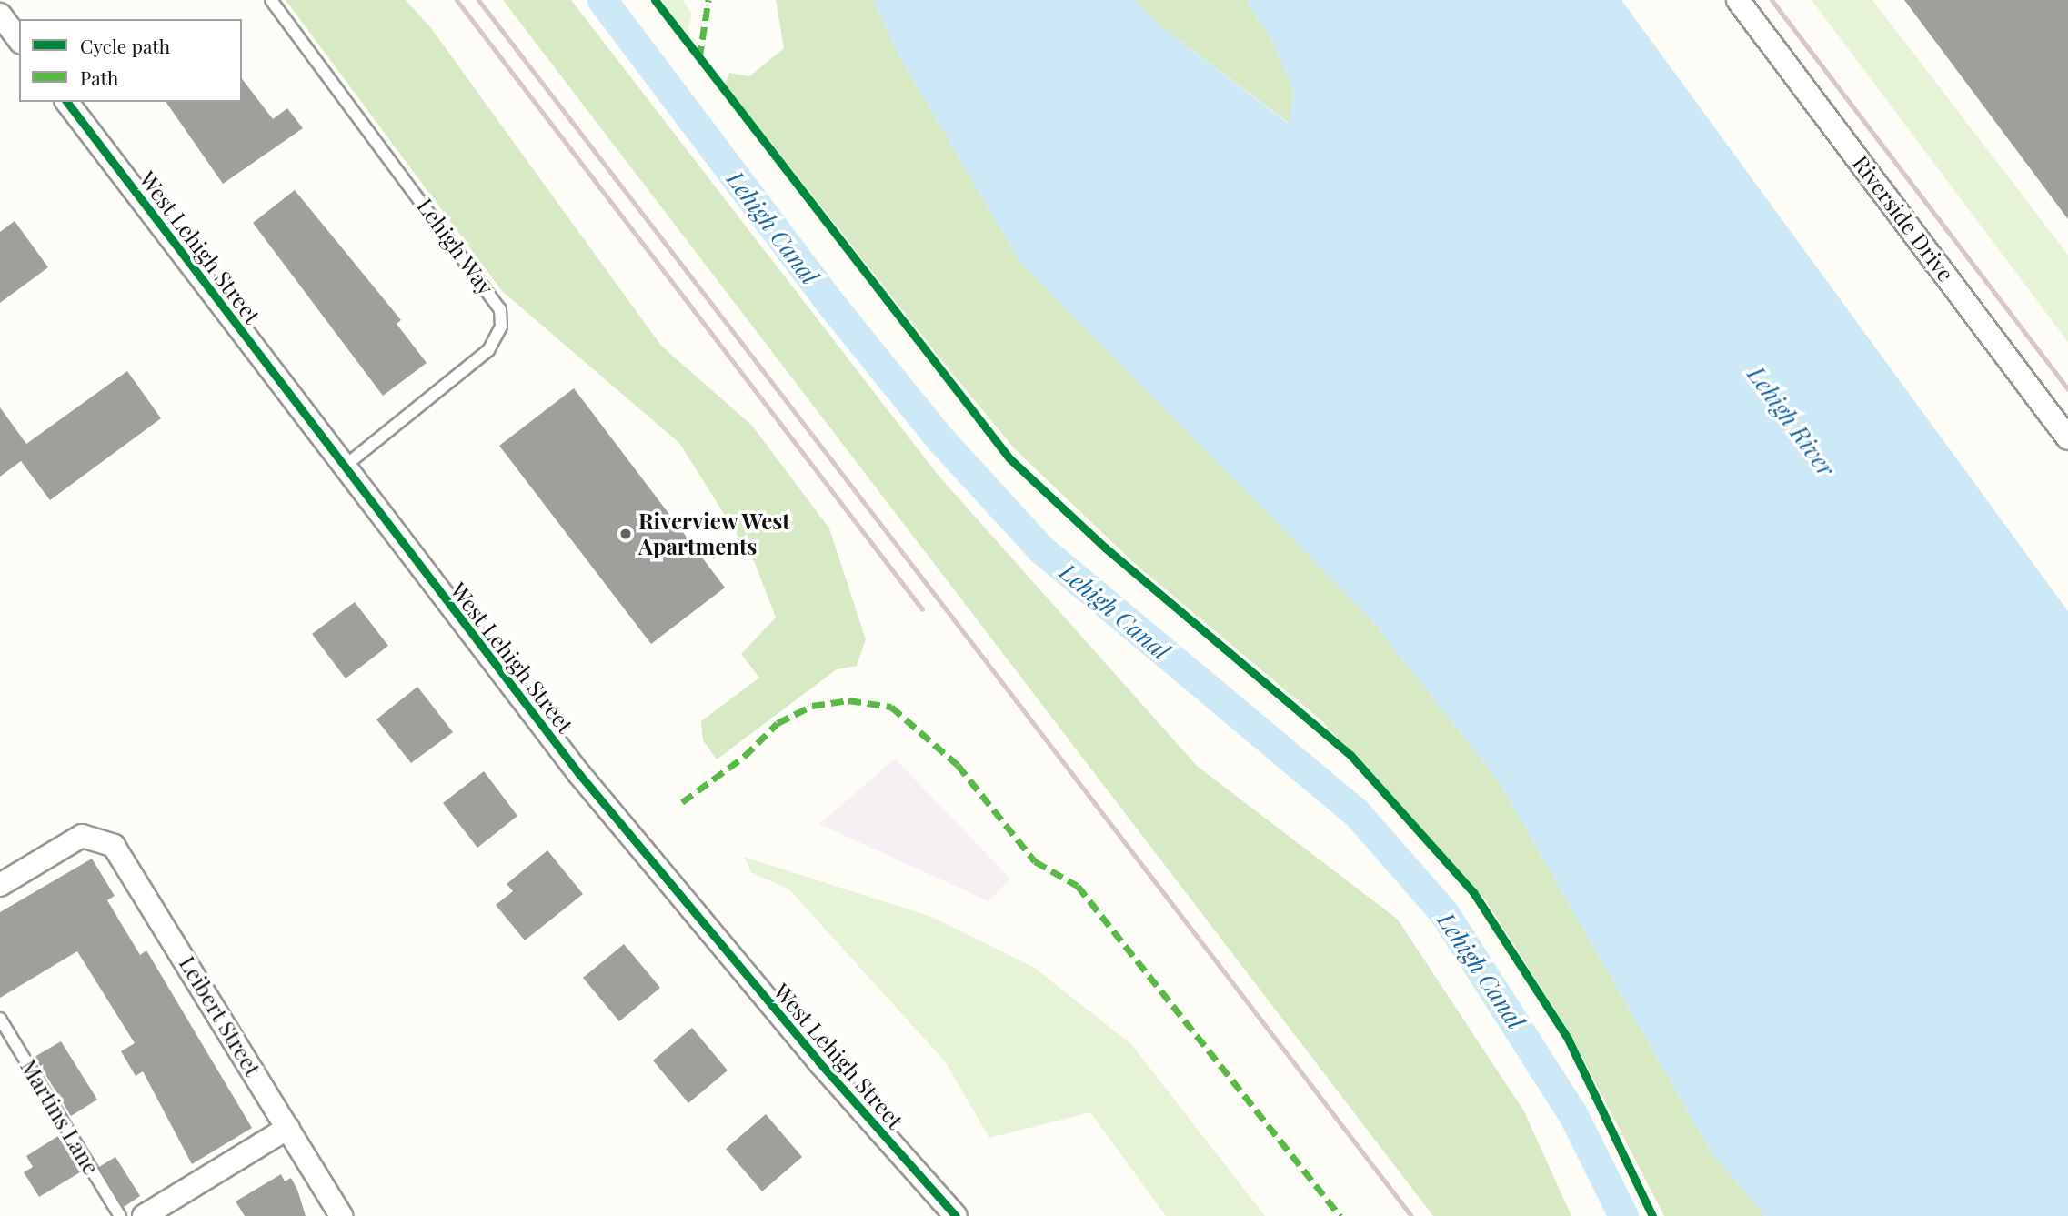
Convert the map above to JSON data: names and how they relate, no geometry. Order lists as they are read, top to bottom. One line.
{"streets":{"street":["Riverside Drive","West Lehigh Street","Leibert Street"],"lane":["Lehigh Way","Martins Lane"]},"crossings":[["Lehigh Way","West Lehigh Street"]],"water":["Lehigh Canal","Lehigh River"],"places":["Riverview West Apartments"],"legend":["Cycle path","Path"]}
